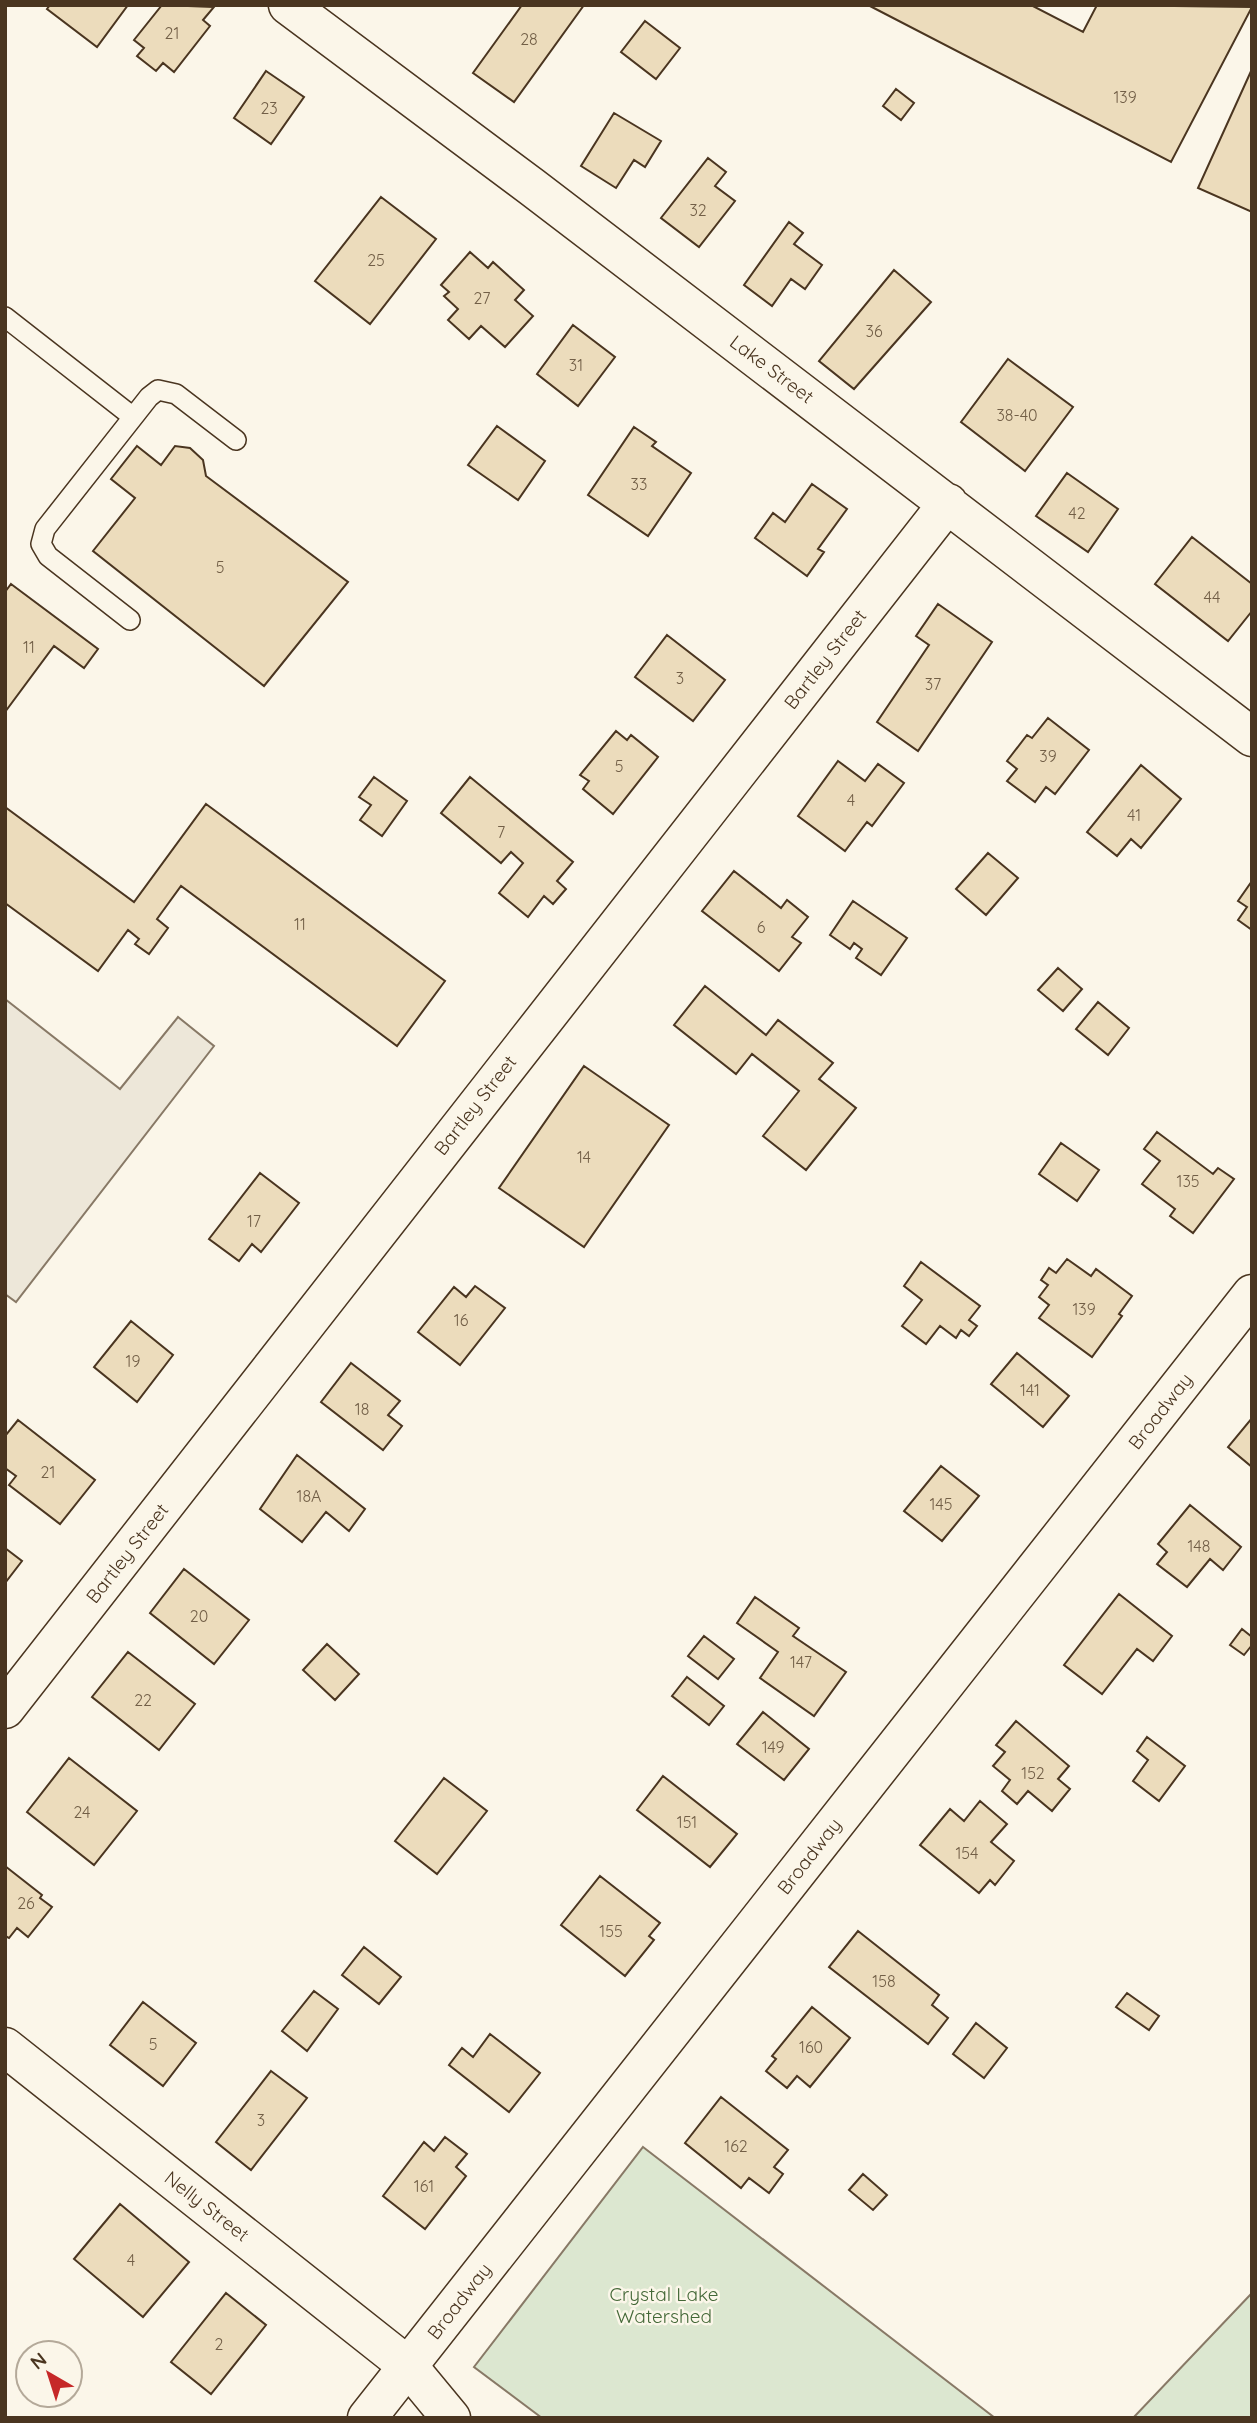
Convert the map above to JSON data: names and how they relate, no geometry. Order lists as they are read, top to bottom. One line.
{"streets":{"street":["Lake Street","Bartley Street","Broadway","Nelly Street"]},"crossings":[["Lake Street","Bartley Street"],["Broadway","Nelly Street"]],"parks":["Crystal Lake Watershed"],"house_numbers":["21","28","139","23","32","25","27","36","31","38-40","33","42","5","44","11","3","37","39","5","4","41","7","11","6","14","135","17","139","16","19","141","18","21","18A","145","148","20","147","22","149","152","24","151","154","26","155","158","5","160","3","162","161","4","2"],"north":"top left"}
